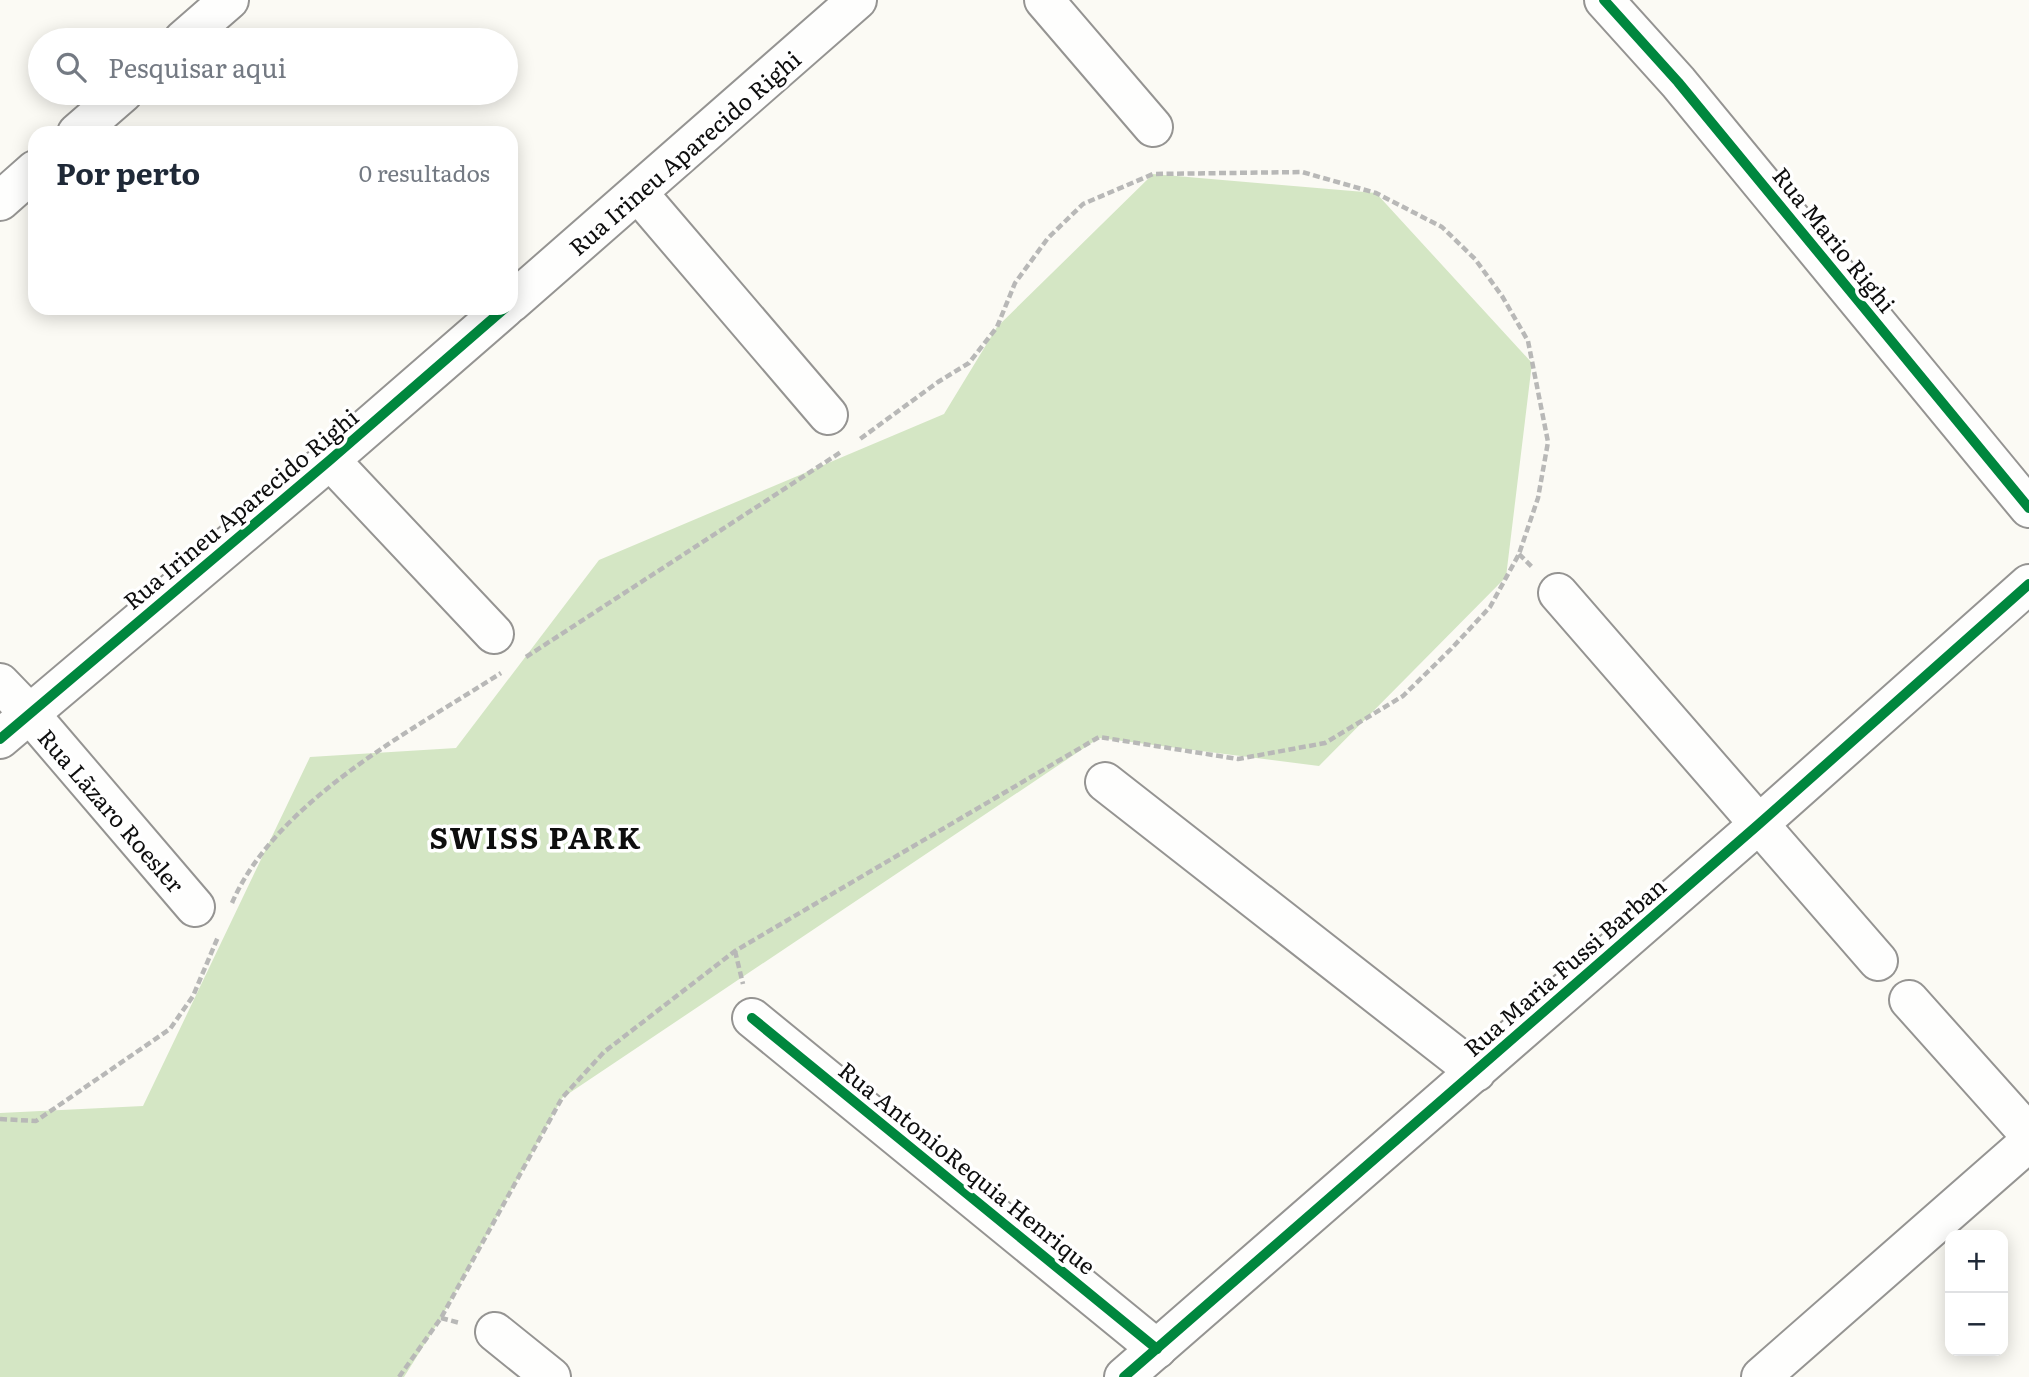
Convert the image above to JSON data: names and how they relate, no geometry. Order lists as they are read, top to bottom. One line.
{"streets":{"street":["Rua Irineu Aparecido Righi","Rua Mario Righi","Rua Lãzaro Roesler","Rua Maria Fussi Barban","Rua AntonioRequia Henrique"]},"crossings":[["Rua Irineu Aparecido Righi","Rua Lãzaro Roesler"],["Rua Maria Fussi Barban","Rua AntonioRequia Henrique"]],"districts":["SWISS PARK"],"page":{"search":"Pesquisar aqui","heading":["Por perto","0 resultados"],"map_buttons":["+","−"]}}
